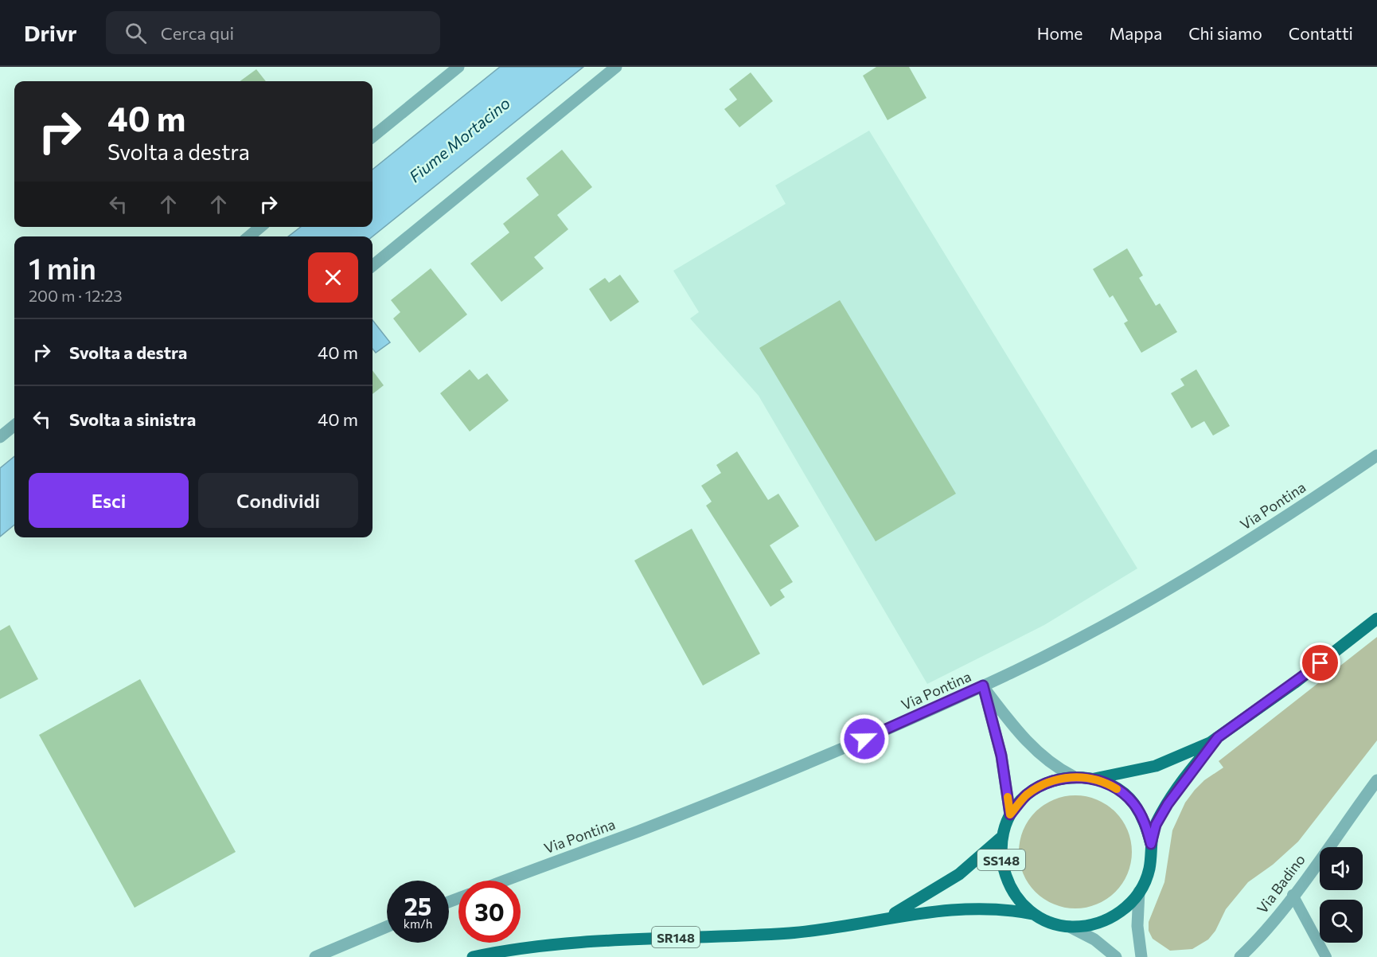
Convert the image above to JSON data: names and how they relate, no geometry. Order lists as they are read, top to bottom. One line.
{"streets":{"main road":["SS148","SR148"],"street":["Via Pontina","Via Badino"]},"crossings":[["SS148","SR148"]],"water":["Fiume Mortacino"],"page":{"header":"Drivr","search":"Cerca qui","nav":["Home","Mappa","Chi siamo","Contatti"],"turn":["40 m","Svolta a destra"],"heading":["1 min","200 m · 12:23"],"list":[{"name":"Svolta a destra","value":"40 m"},{"name":"Svolta a sinistra","value":"40 m"}],"buttons":["Esci","Condividi"],"speed":"25 km/h","limit":"30"}}
